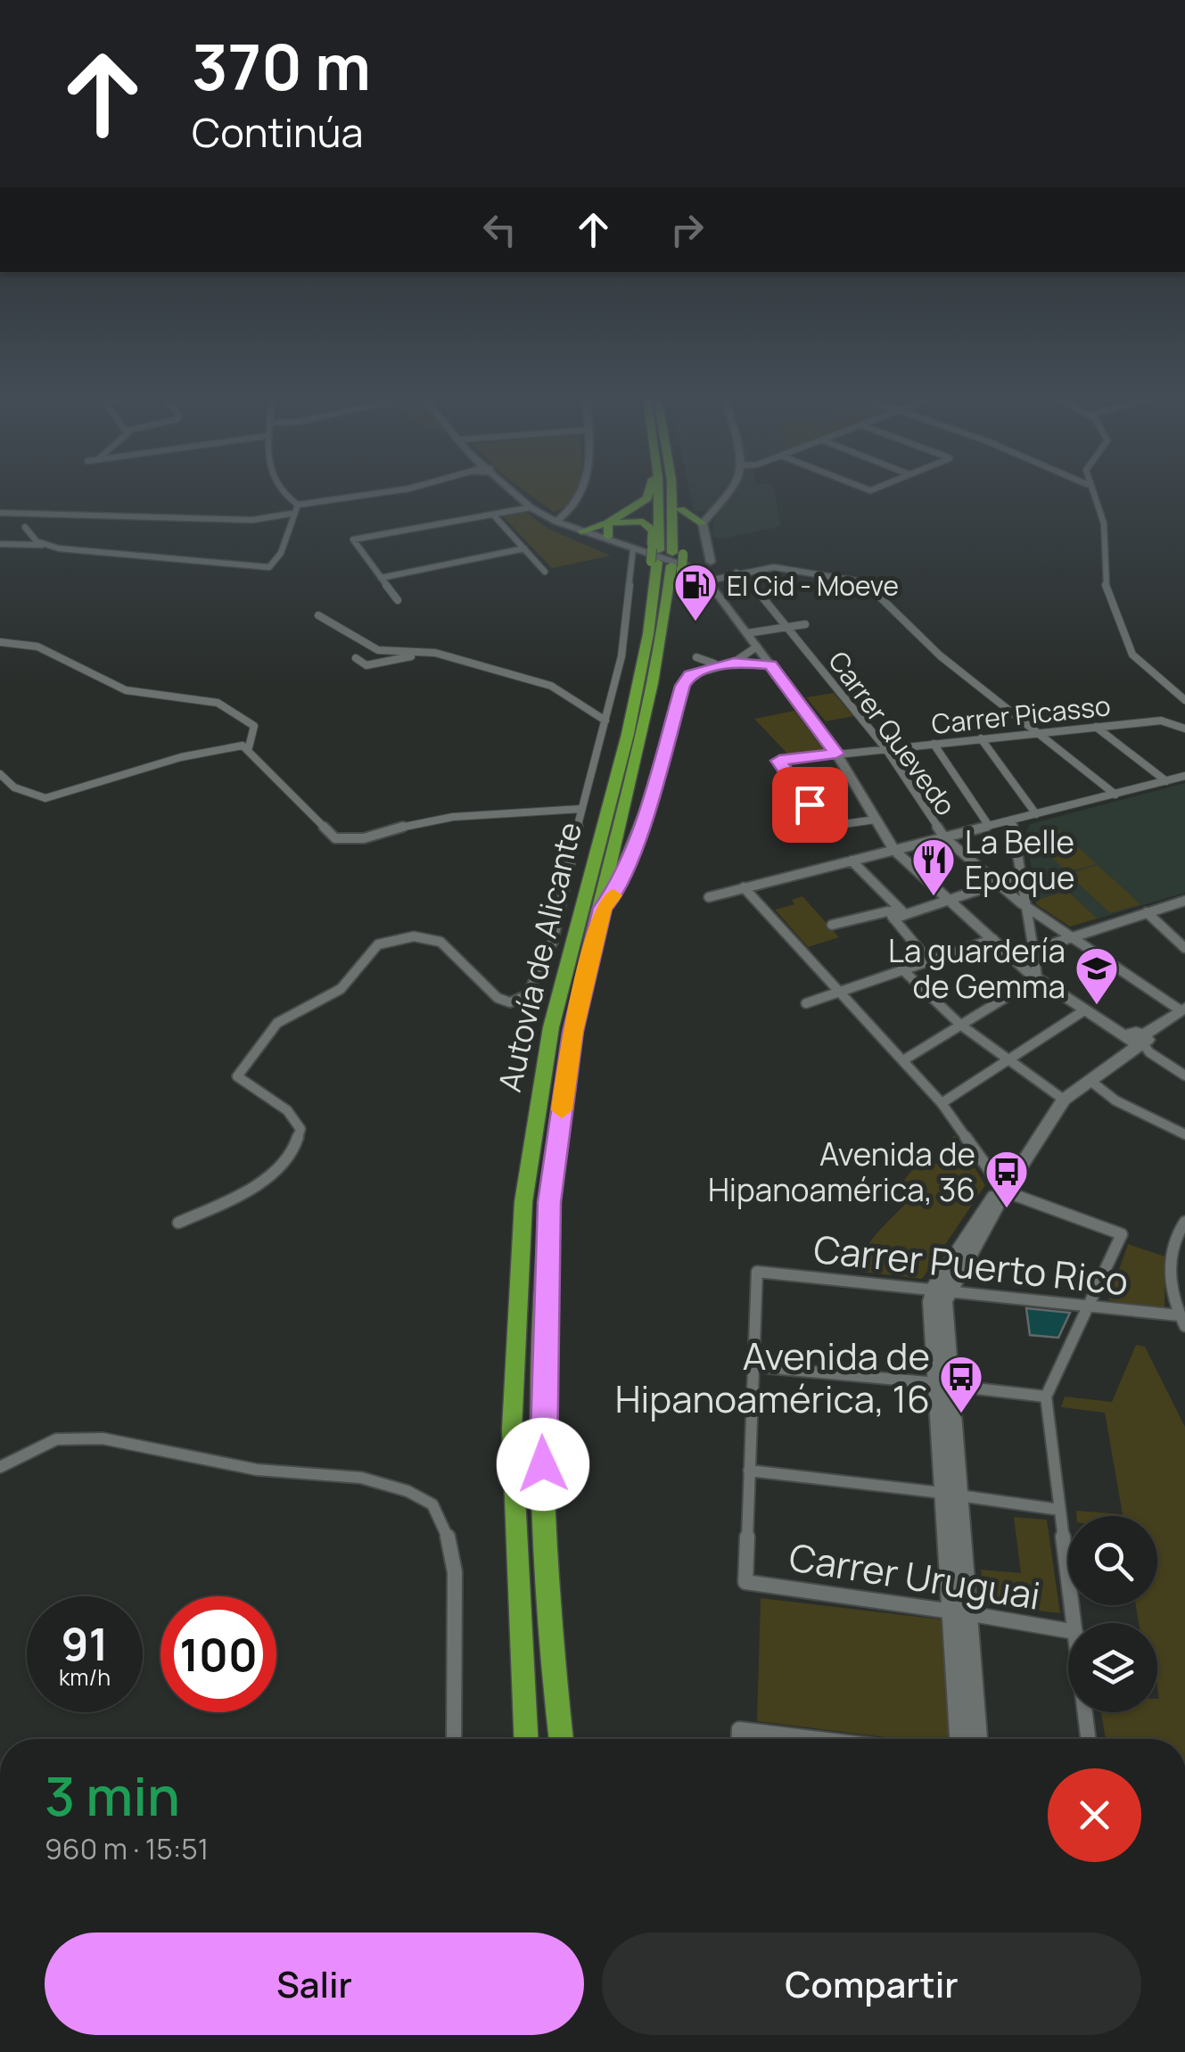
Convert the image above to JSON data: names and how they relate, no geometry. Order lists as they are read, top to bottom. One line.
{"streets":{"highway":["Autovía de Alicante"],"street":["Carrer Picasso","Carrer Quevedo","Carrer Puerto Rico","Carrer Uruguai"]},"crossings":[["Carrer Picasso","Carrer Quevedo"]],"places":{"fuel station":["El Cid - Moeve"],"restaurant":["La Belle Epoque"],"school or university":["La guardería de Gemma"],"bus stop":["Avenida de Hipanoamérica, 36","Avenida de Hipanoamérica, 16"]},"page":{"turn":["370 m","Continúa"],"speed":"91 km/h","limit":"100","heading":["3 min","960 m · 15:51"],"buttons":["Salir","Compartir"]}}
